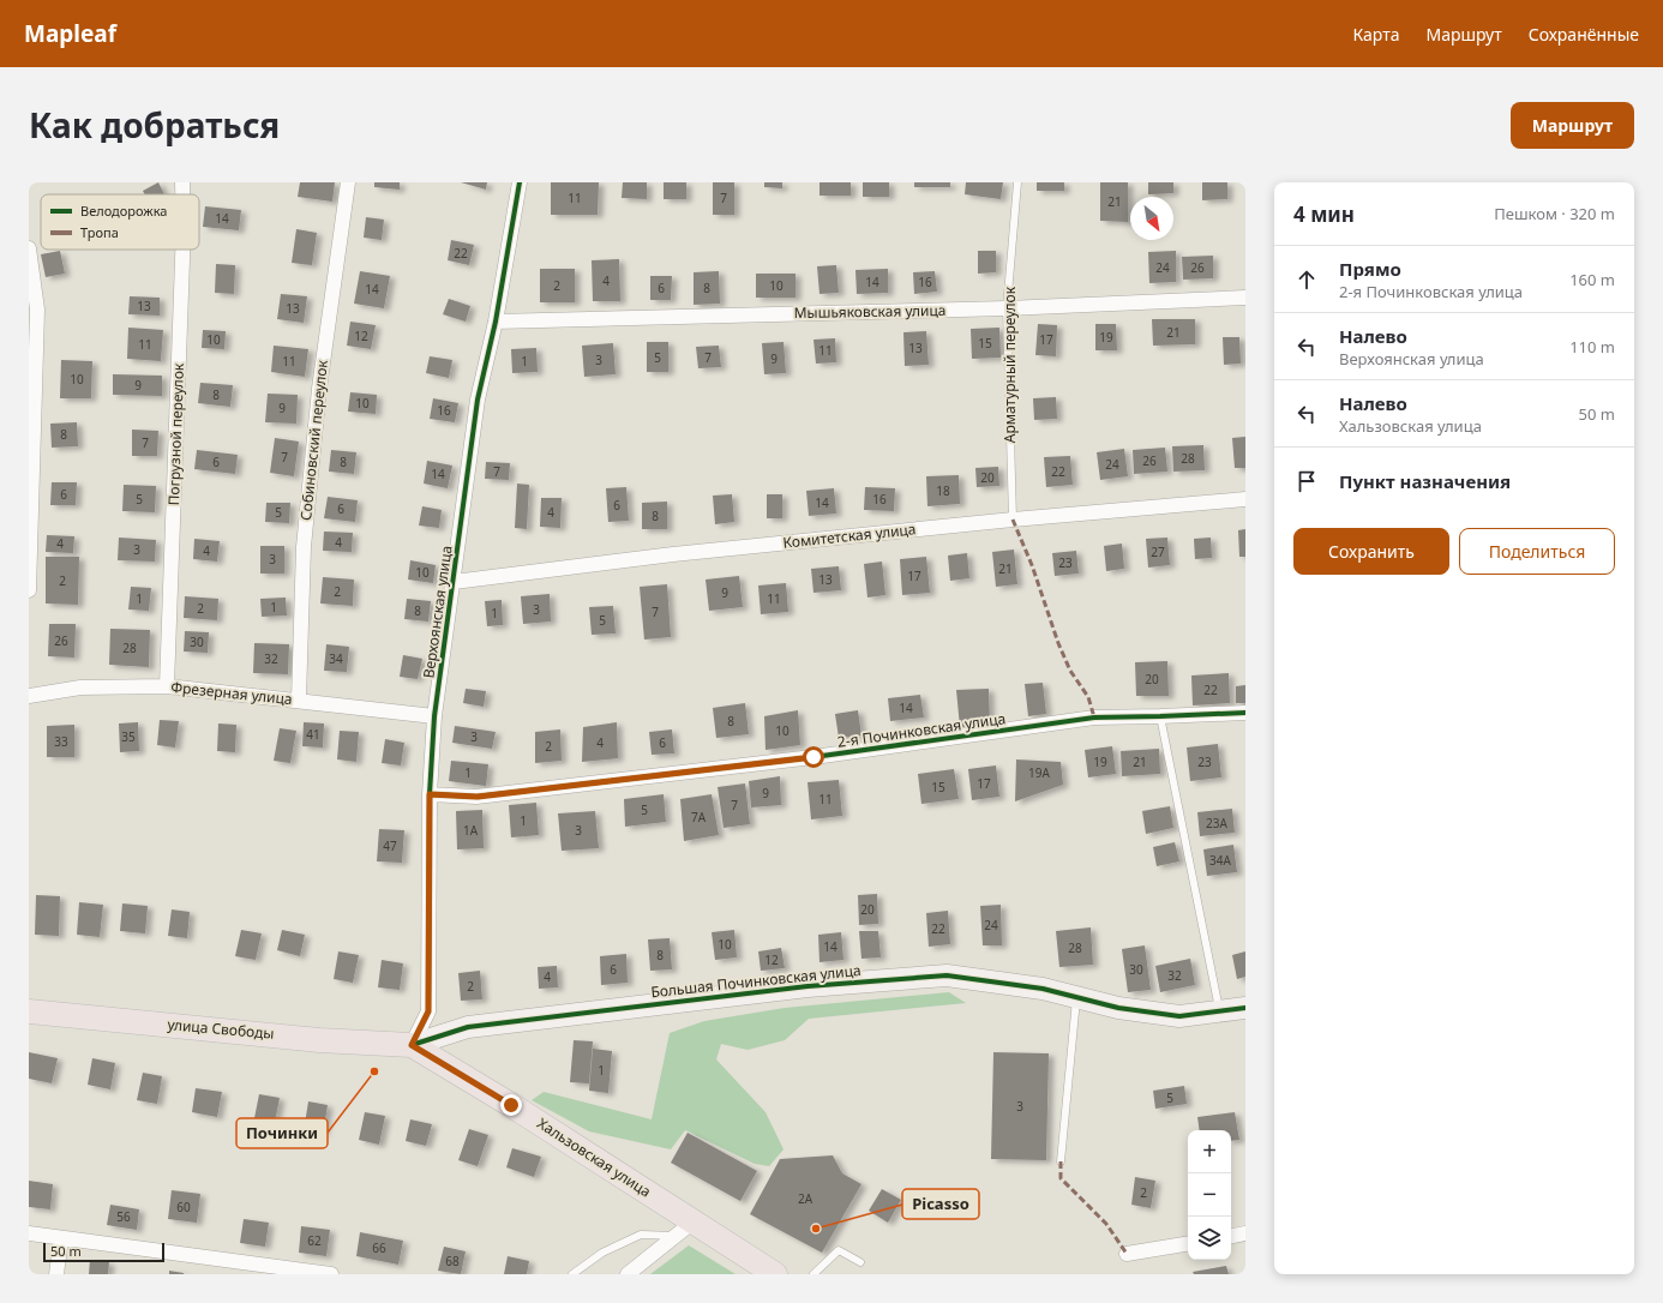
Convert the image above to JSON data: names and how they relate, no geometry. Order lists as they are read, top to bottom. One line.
{"streets":{"main road":["улица Свободы","Хальзовская улица"],"street":["Мышьяковская улица","Погрузной переулок","Собиновский переулок","Комитетская улица","Верхоянская улица","Фрезерная улица","2-я Починковская улица","Большая Починковская улица"],"lane":["Арматурный переулок"]},"crossings":[["Мышьяковская улица","Арматурный переулок"],["Мышьяковская улица","Верхоянская улица"],["Арматурный переулок","Комитетская улица"],["Погрузной переулок","Фрезерная улица"],["Собиновский переулок","Фрезерная улица"],["Комитетская улица","Верхоянская улица"],["Верхоянская улица","Фрезерная улица"],["Верхоянская улица","2-я Починковская улица"],["Верхоянская улица","Большая Починковская улица"],["Верхоянская улица","улица Свободы"],["Верхоянская улица","Хальзовская улица"],["Большая Починковская улица","улица Свободы"],["Большая Починковская улица","Хальзовская улица"],["улица Свободы","Хальзовская улица"]],"places":["Починки","Picasso"],"house_numbers":["11","7","21","14","22","24","26","4","14","16","2","10","6","8","14","13","13","21","12","19","10","17","15","11","13","11","5","7","9","3","11","1","10","9","8","10","9","16","8","7","7","28","26","6","8","24","7","22","14","20","18","6","5","16","14","6","6","5","4","8","4","4","3","4","27","3","23","21","10","17","13","2","2","9","1","11","1","2","3","8","7","1","5","26","30","28","32","34","20","22","14","8","10","41","35","3","33","4","6","2","19","21","23","1","19А","17","15","9","11","7","5","7А","1","23А","1А","3","47","34А","20","24","22","10","14","28","8","12","6","30","32","4","2","1","5","3","2","2А","60","56","62","66","68"],"legend":["Велодорожка","Тропа"],"scale_bar":"50 m","north":"bottom right","page":{"header":"Mapleaf","nav":["Карта","Маршрут","Сохранённые"],"title":"Как добраться","buttons":["Маршрут",["Сохранить","Поделиться"]],"heading":["4 мин","Пешком · 320 m"],"list":[["Прямо","2-я Починковская улица","160 m"],["Налево","Верхоянская улица","110 m"],["Налево","Хальзовская улица","50 m"],"Пункт назначения"],"map_buttons":["+","−"],"scale":"50 m"}}
